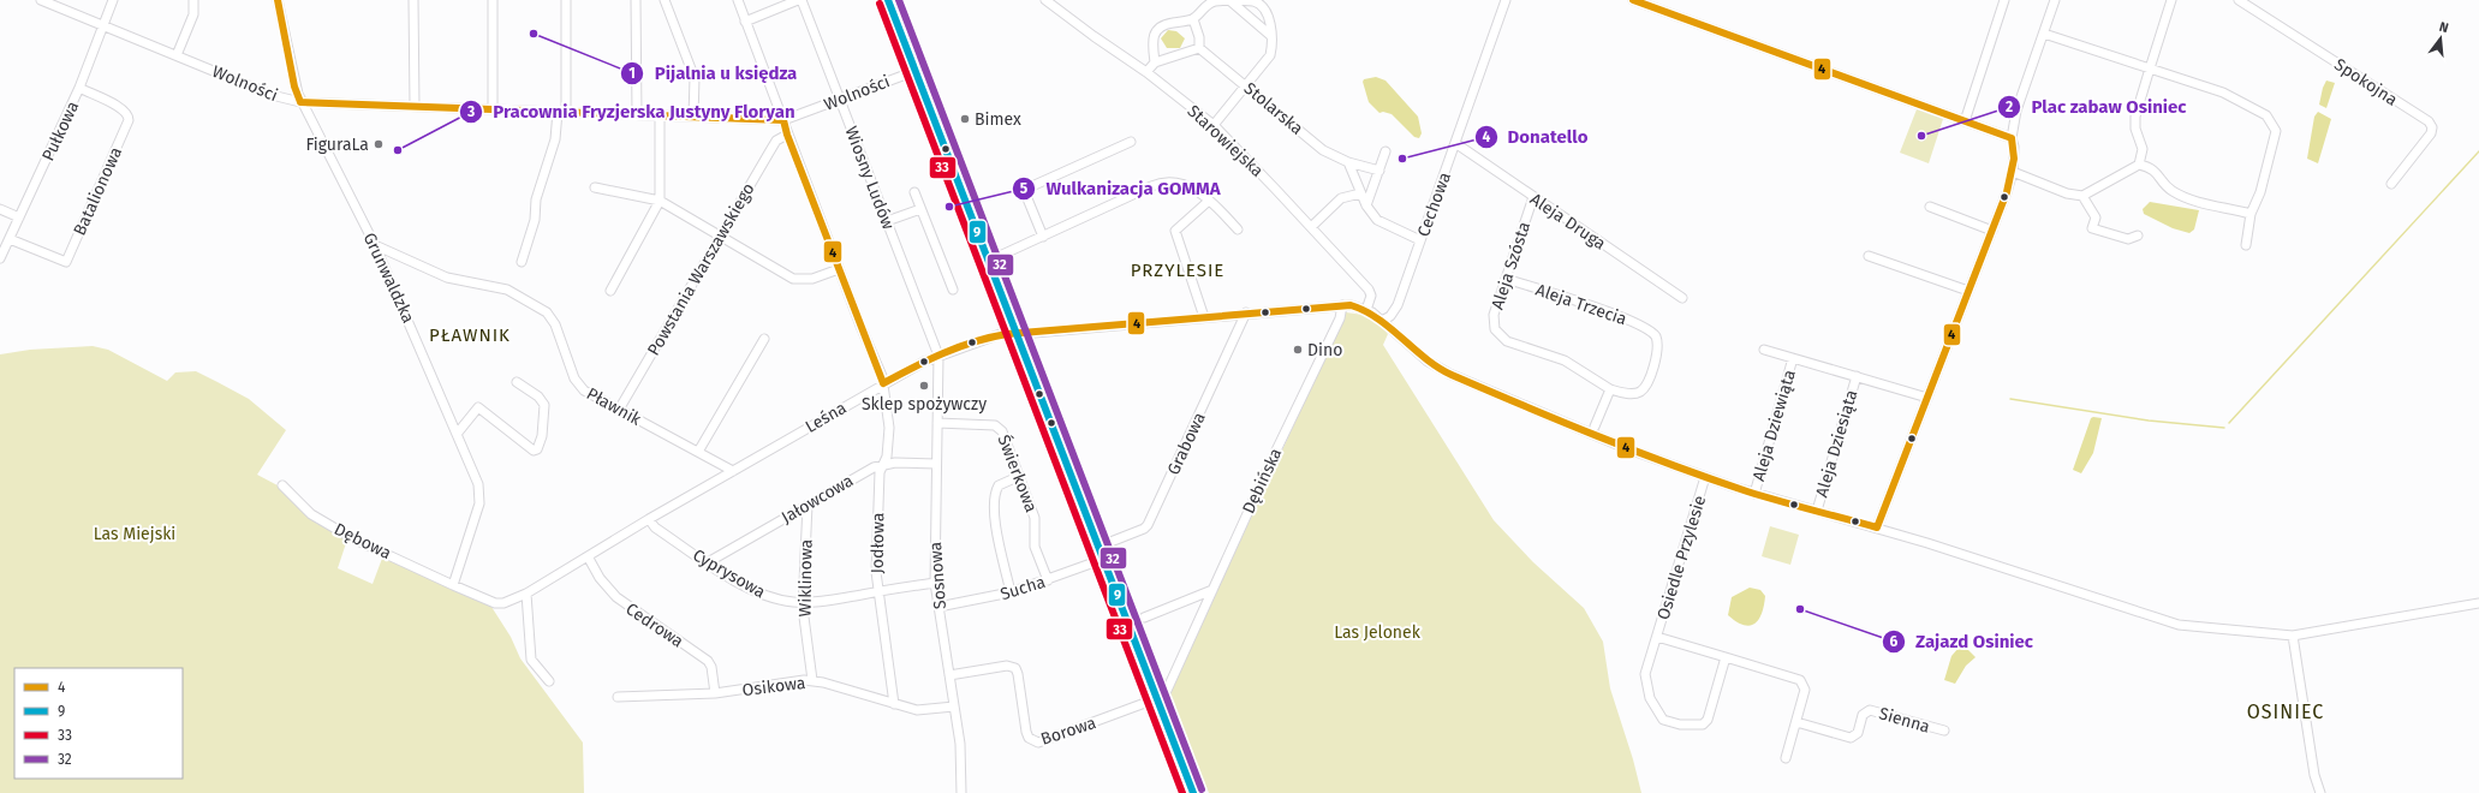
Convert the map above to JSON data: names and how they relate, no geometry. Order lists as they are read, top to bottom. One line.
{"streets":{"street":["Spokojna","Wolności","Stolarska","Pułkowa","Starowiejska","Wiosny Ludów","Batalionowa","Cechowa","Aleja Druga","Aleja Szósta","Powstania Warszawskiego","Grunwaldzka","Aleja Trzecia","Pławnik","Leśna","Aleja Dziewiąta","Grabowa","Aleja Dziesiąta","Świerkowa","Dębińska","Jałowcowa","Dębowa","Jodłowa","Osiedle Przylesie","Cyprysowa","Sosnowa","Wiklinowa","Sucha","Cedrowa","Osikowa","Sienna","Borowa"]},"crossings":[["Wolności","Pułkowa"],["Wolności","Wiosny Ludów"],["Wolności","Grunwaldzka"],["Wolności","Jodłowa"],["Pułkowa","Batalionowa"],["Starowiejska","Leśna"],["Wiosny Ludów","Leśna"],["Wiosny Ludów","Sosnowa"],["Cechowa","Aleja Druga"],["Cechowa","Leśna"],["Aleja Druga","Aleja Szósta"],["Aleja Szósta","Aleja Trzecia"],["Powstania Warszawskiego","Pławnik"],["Powstania Warszawskiego","Jodłowa"],["Grunwaldzka","Pławnik"],["Grunwaldzka","Dębowa"],["Pławnik","Leśna"],["Leśna","Aleja Dziewiąta"],["Leśna","Grabowa"],["Leśna","Aleja Dziesiąta"],["Leśna","Dębińska"],["Leśna","Dębowa"],["Leśna","Jodłowa"],["Leśna","Osiedle Przylesie"],["Leśna","Cyprysowa"],["Leśna","Sosnowa"],["Leśna","Cedrowa"],["Świerkowa","Sosnowa"],["Świerkowa","Sucha"],["Dębińska","Borowa"],["Jałowcowa","Jodłowa"],["Jałowcowa","Cyprysowa"],["Jałowcowa","Sosnowa"],["Jałowcowa","Wiklinowa"],["Jodłowa","Cyprysowa"],["Jodłowa","Osikowa"],["Cyprysowa","Sosnowa"],["Cyprysowa","Wiklinowa"],["Sosnowa","Sucha"],["Sosnowa","Osikowa"],["Sosnowa","Borowa"],["Wiklinowa","Osikowa"],["Cedrowa","Osikowa"]],"districts":["PRZYLESIE","PŁAWNIK","OSINIEC"],"parks":["Las Miejski","Las Jelonek"],"places":["Pijalnia u księdza","Bimex","Plac zabaw Osiniec","FiguraLa","Pracownia Fryzjerska Justyny Floryan","Donatello","Wulkanizacja GOMMA","Dino","Sklep spożywczy","Zajazd Osiniec"],"lines":["transit line 4","transit line 9","transit line 32","transit line 33"],"legend":["4","9","33","32"],"north":"top"}
